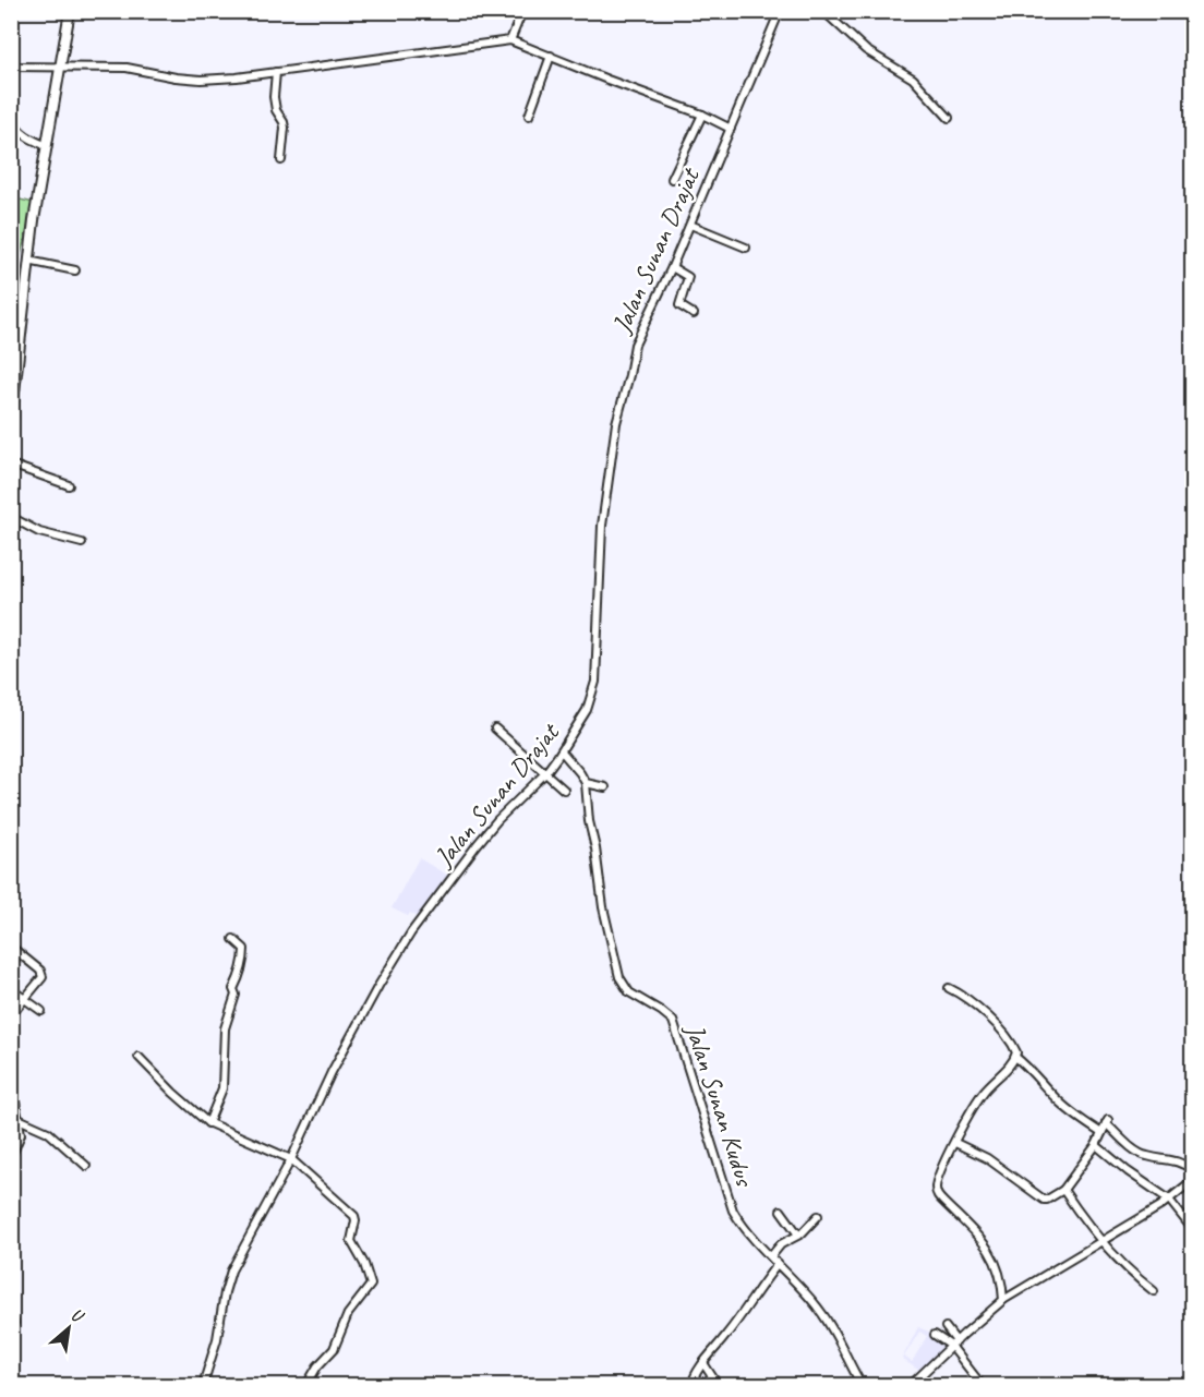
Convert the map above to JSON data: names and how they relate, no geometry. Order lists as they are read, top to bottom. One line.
{"streets":{"street":["Jalan Sunan Drajat","Jalan Sunan Kudus"]},"north":"top right"}
